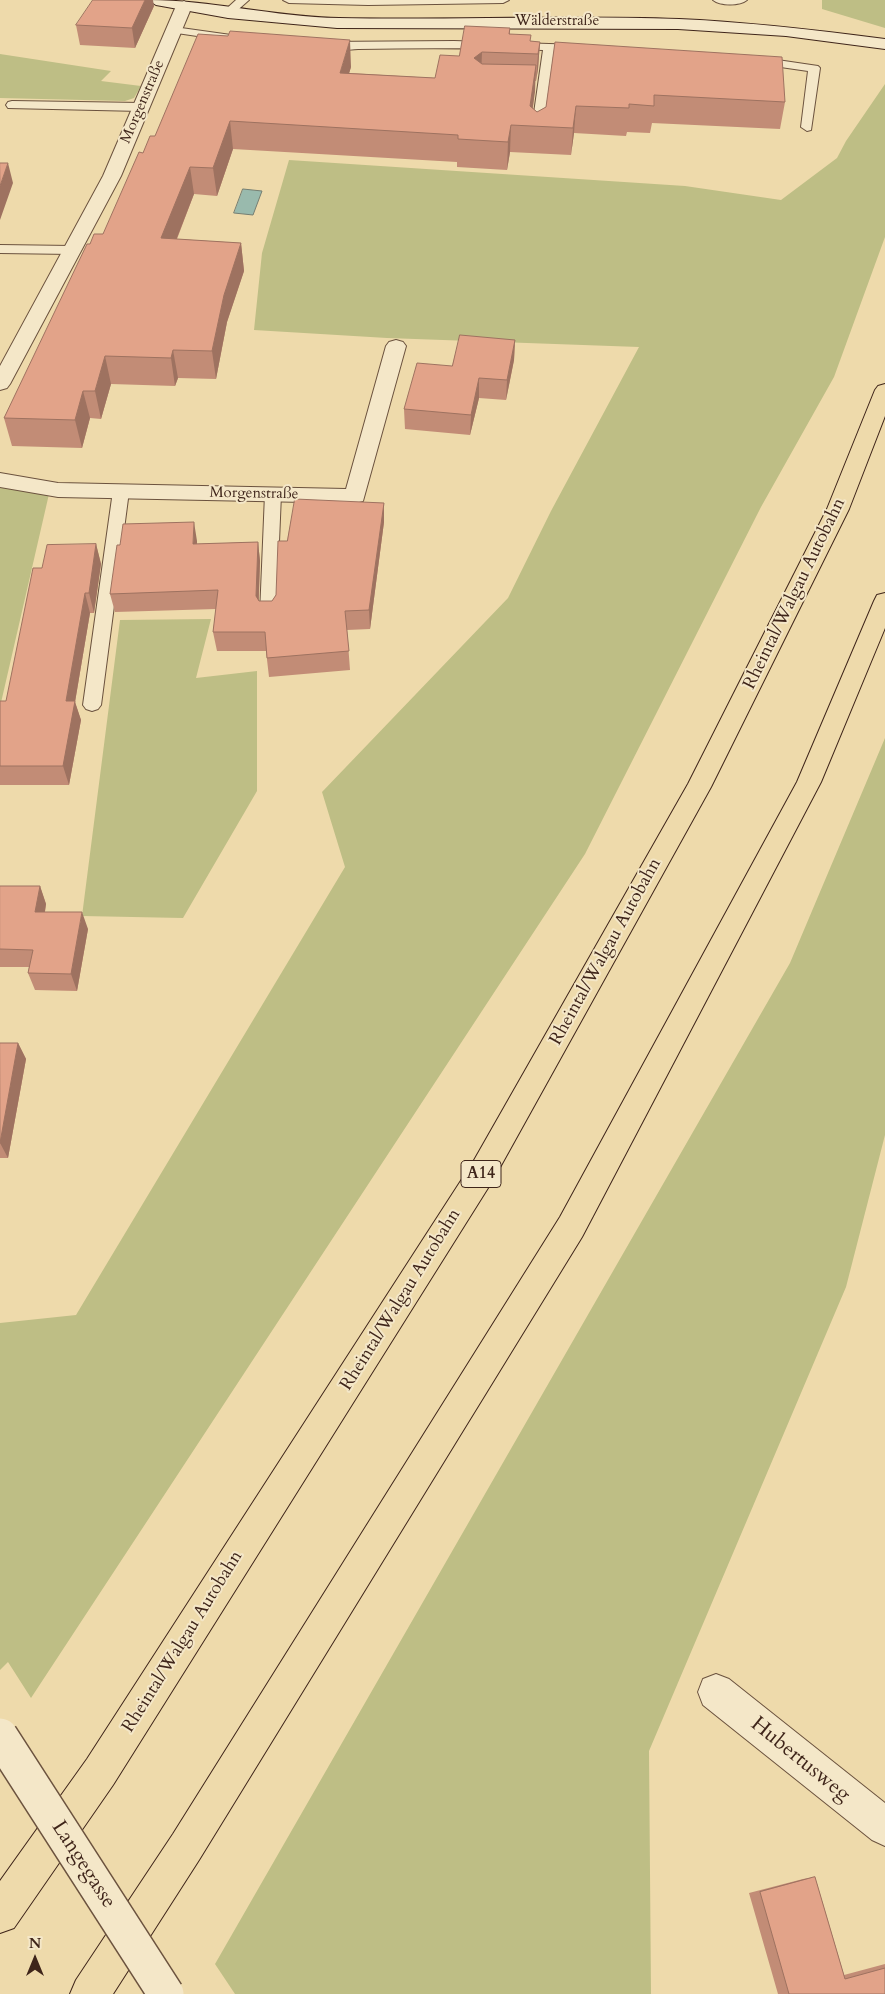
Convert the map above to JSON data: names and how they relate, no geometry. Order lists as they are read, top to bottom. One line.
{"streets":{"highway":["Rheintal/Walgau Autobahn","A14"],"street":["Wälderstraße","Morgenstraße","Hubertusweg","Langegasse"]},"crossings":[["Wälderstraße","Morgenstraße"]],"north":"top"}
